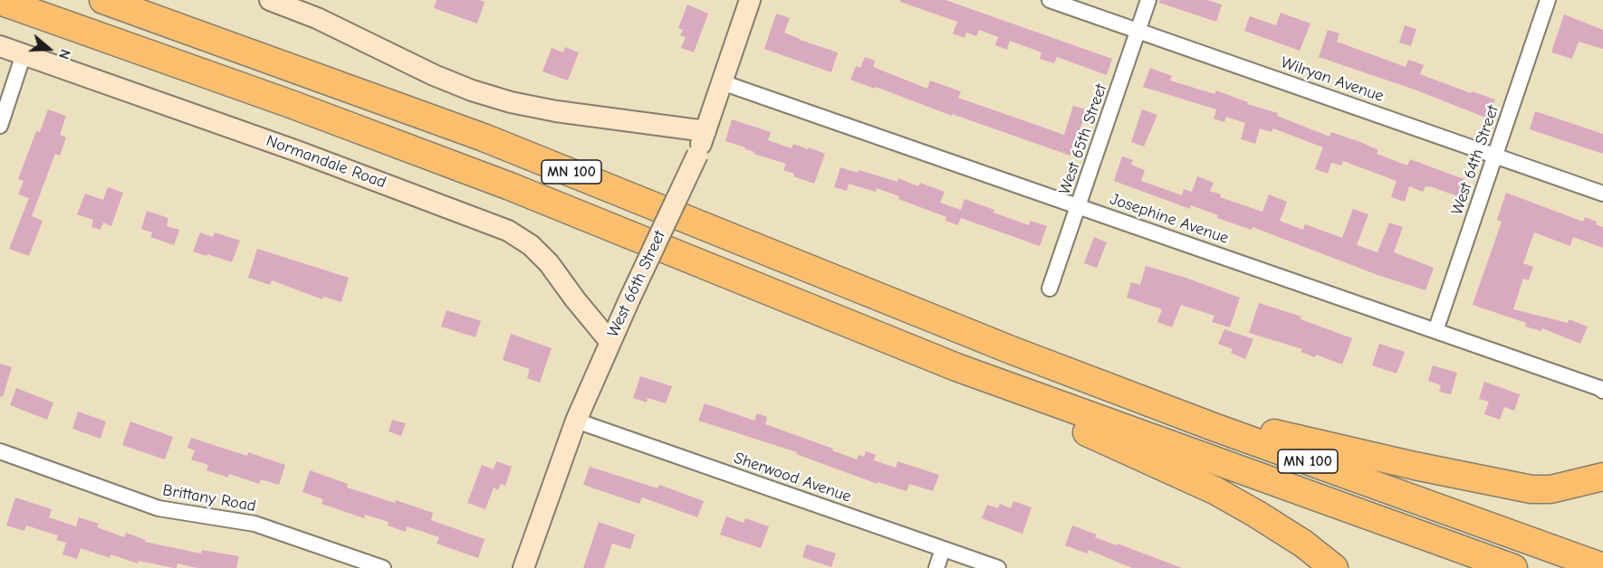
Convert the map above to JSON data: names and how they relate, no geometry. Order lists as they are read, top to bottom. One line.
{"streets":{"highway":["MN 100"],"street":["Wilryan Avenue","West 65th Street","West 64th Street","Normandale Road","Josephine Avenue","West 66th Street","Sherwood Avenue","Brittany Road"]},"crossings":[["Wilryan Avenue","West 65th Street"],["Wilryan Avenue","West 64th Street"],["West 65th Street","Josephine Avenue"],["West 64th Street","Josephine Avenue"],["Normandale Road","West 66th Street"],["Josephine Avenue","West 66th Street"],["West 66th Street","Sherwood Avenue"]],"north":"right"}
